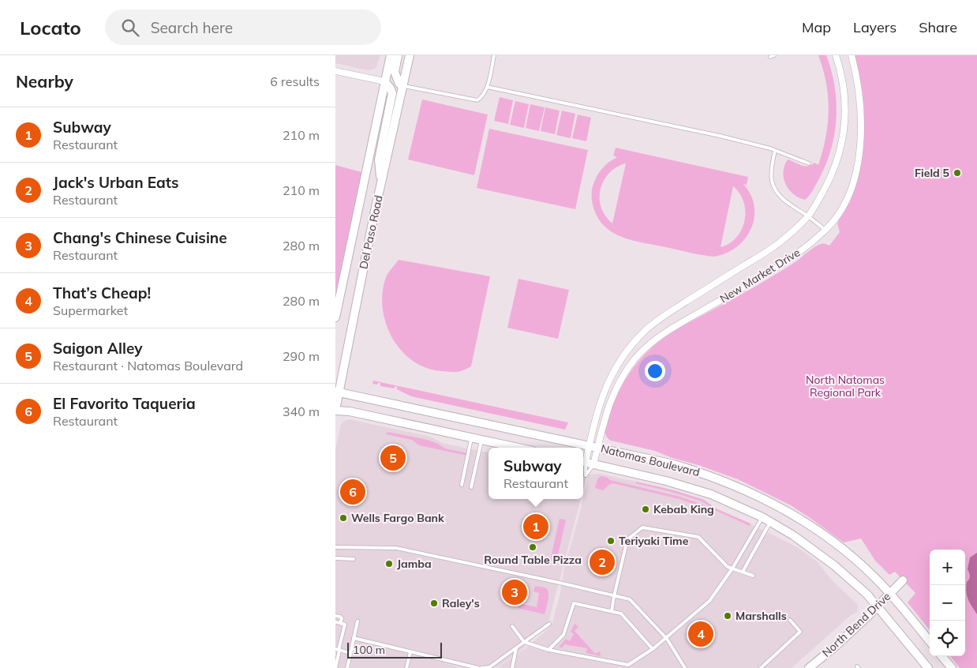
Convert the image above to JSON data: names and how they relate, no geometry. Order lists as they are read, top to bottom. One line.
{"streets":{"main road":["Del Paso Road","Natomas Boulevard","North Bend Drive"],"street":["New Market Drive"]},"crossings":[["Del Paso Road","Natomas Boulevard"],["New Market Drive","Natomas Boulevard"],["Natomas Boulevard","North Bend Drive"]],"parks":["North Natomas Regional Park"],"places":["Field 5","Kebab King","Wells Fargo Bank","Teriyaki Time","Round Table Pizza","Jamba","Raley's","Marshalls"],"scale_bar":"100 m","page":{"header":"Locato","search":"Search here","nav":["Map","Layers","Share"],"heading":["Nearby","6 results"],"list":[{"mark":"1","name":"Subway","note":"Restaurant","value":"210 m"},{"mark":"2","name":"Jack's Urban Eats","note":"Restaurant","value":"210 m"},{"mark":"3","name":"Chang's Chinese Cuisine","note":"Restaurant","value":"280 m"},{"mark":"4","name":"That’s Cheap!","note":"Supermarket","value":"280 m"},{"mark":"5","name":"Saigon Alley","note":"Restaurant · Natomas Boulevard","value":"290 m"},{"mark":"6","name":"El Favorito Taqueria","note":"Restaurant","value":"340 m"}],"pins":["5","6","1","2","3","4"],"popup":["Subway","Restaurant"],"map_buttons":["+","−"],"scale":"100 m"}}
